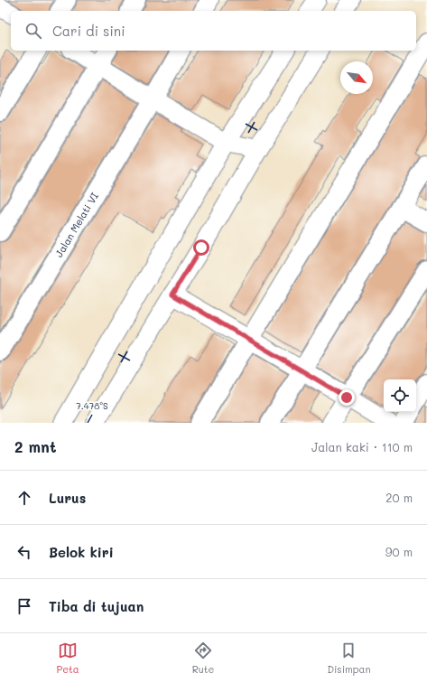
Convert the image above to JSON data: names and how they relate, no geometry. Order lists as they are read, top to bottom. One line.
{"streets":{"street":["Jalan Melati VI"]},"north":"bottom right","page":{"search":"Cari di sini","heading":["2 mnt","Jalan kaki · 110 m"],"list":[["Lurus","20 m"],["Belok kiri","90 m"],"Tiba di tujuan"],"nav":["Peta","Rute","Disimpan"]},"coordinates":["7.478°S"]}
